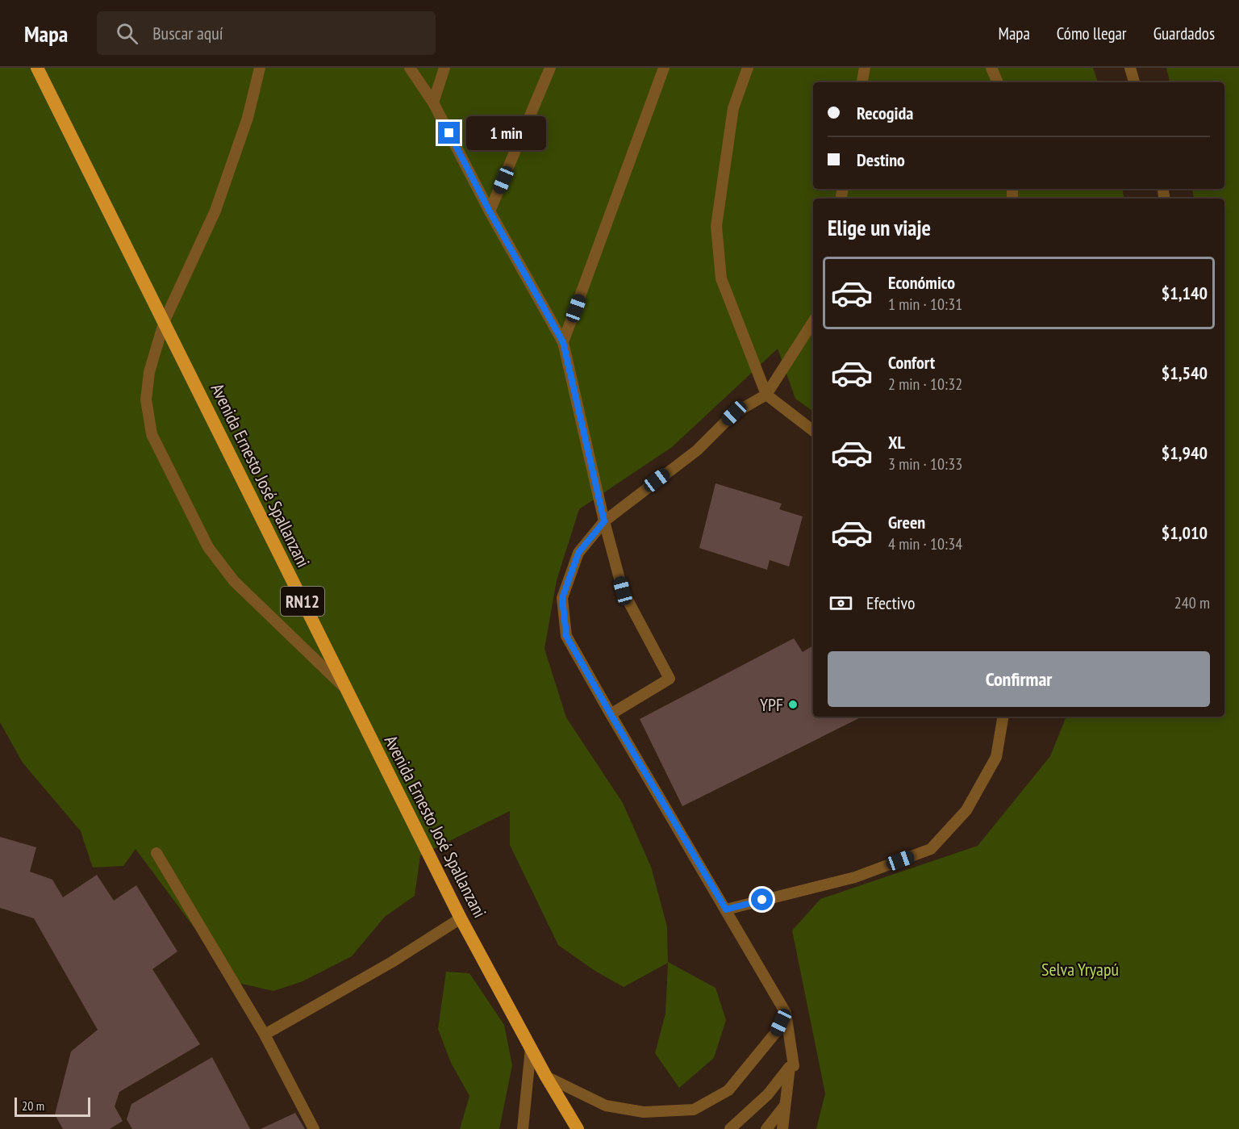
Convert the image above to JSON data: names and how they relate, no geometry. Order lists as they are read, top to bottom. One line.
{"streets":{"highway":["Avenida Ernesto José Spallanzani","RN12"]},"parks":["Selva Yryapú"],"places":["YPF"],"scale_bar":"20 m","page":{"header":"Mapa","search":"Buscar aquí","nav":["Mapa","Cómo llegar","Guardados"],"banner":["Recogida","Destino"],"bubble":"1 min","heading":"Elige un viaje","list":[{"name":"Económico","note":"1 min · 10:31","value":"$1,140"},{"name":"Confort","note":"2 min · 10:32","value":"$1,540"},{"name":"XL","note":"3 min · 10:33","value":"$1,940"},{"name":"Green","note":"4 min · 10:34","value":"$1,010"}],"pay":["Efectivo","240 m"],"buttons":"Confirmar","scale":"20 m"}}
